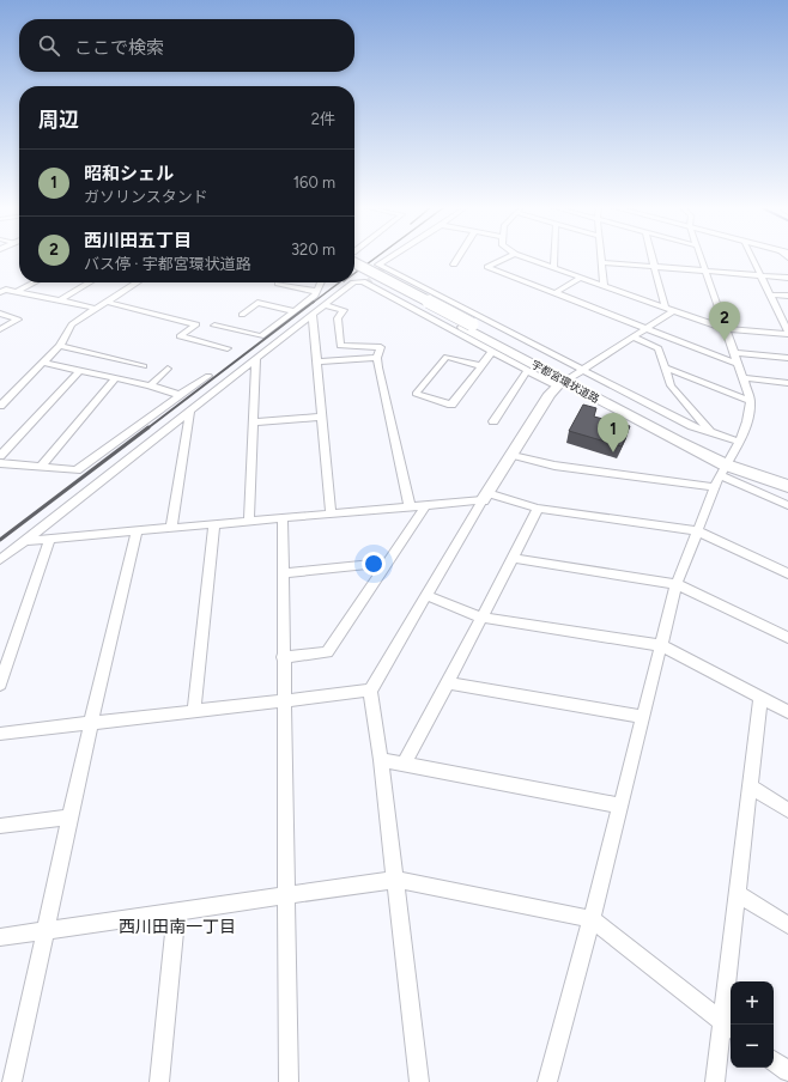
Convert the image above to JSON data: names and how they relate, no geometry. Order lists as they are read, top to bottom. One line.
{"streets":{"highway":["宇都宮環状道路"]},"districts":["西川田南一丁目"],"page":{"search":"ここで検索","heading":["周辺","2件"],"list":[{"mark":"1","name":"昭和シェル","note":"ガソリンスタンド","value":"160 m"},{"mark":"2","name":"西川田五丁目","note":"バス停 · 宇都宮環状道路","value":"320 m"}],"pins":["2","1"],"map_buttons":["+","−"]}}
